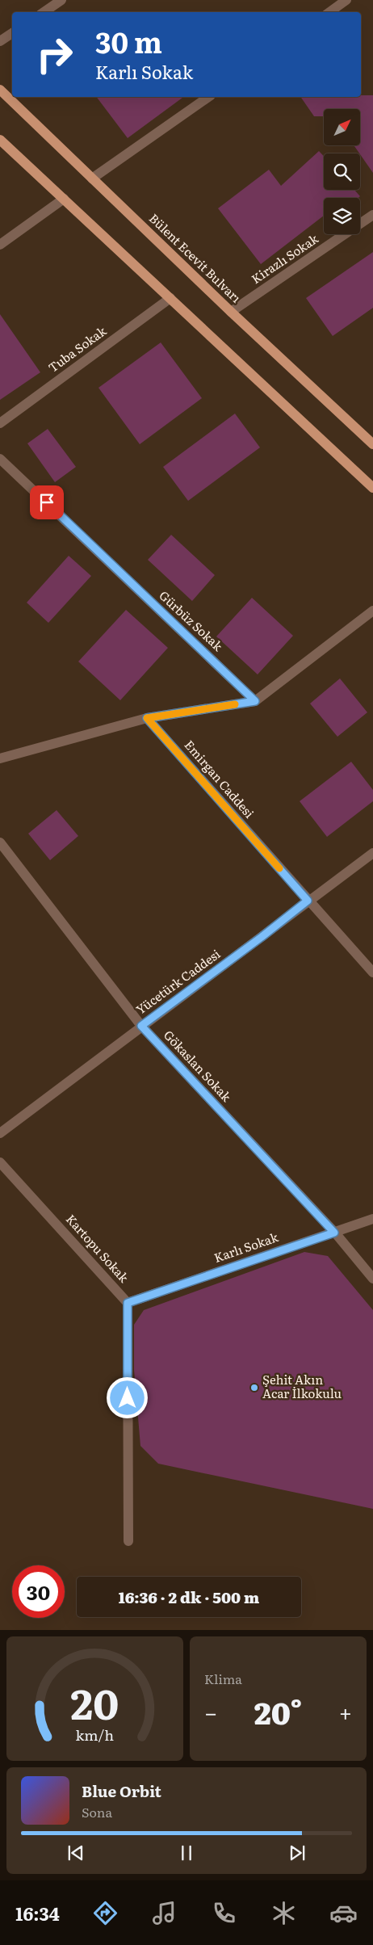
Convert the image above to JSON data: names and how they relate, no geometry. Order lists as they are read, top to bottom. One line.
{"streets":{"main road":["Bülent Ecevit Bulvarı"],"street":["Kirazlı Sokak","Tuba Sokak","Gürbüz Sokak","Emirgan Caddesi","Yücetürk Caddesi","Gökaslan Sokak","Karlı Sokak","Kartopu Sokak"]},"crossings":[["Bülent Ecevit Bulvarı","Kirazlı Sokak"],["Emirgan Caddesi","Yücetürk Caddesi"],["Yücetürk Caddesi","Gökaslan Sokak"],["Gökaslan Sokak","Karlı Sokak"],["Karlı Sokak","Kartopu Sokak"]],"places":["Şehit Akın Acar İlkokulu"],"north":"top right","page":{"turn":["30 m","Karlı Sokak"],"limit":"30","trip":"16:36 · 2 dk · 500 m","tile":"Klima","heat":["−","20°","+"],"song":["Blue Orbit","Sona"],"tabs":"16:34","gauge":["20","km/h"]}}
